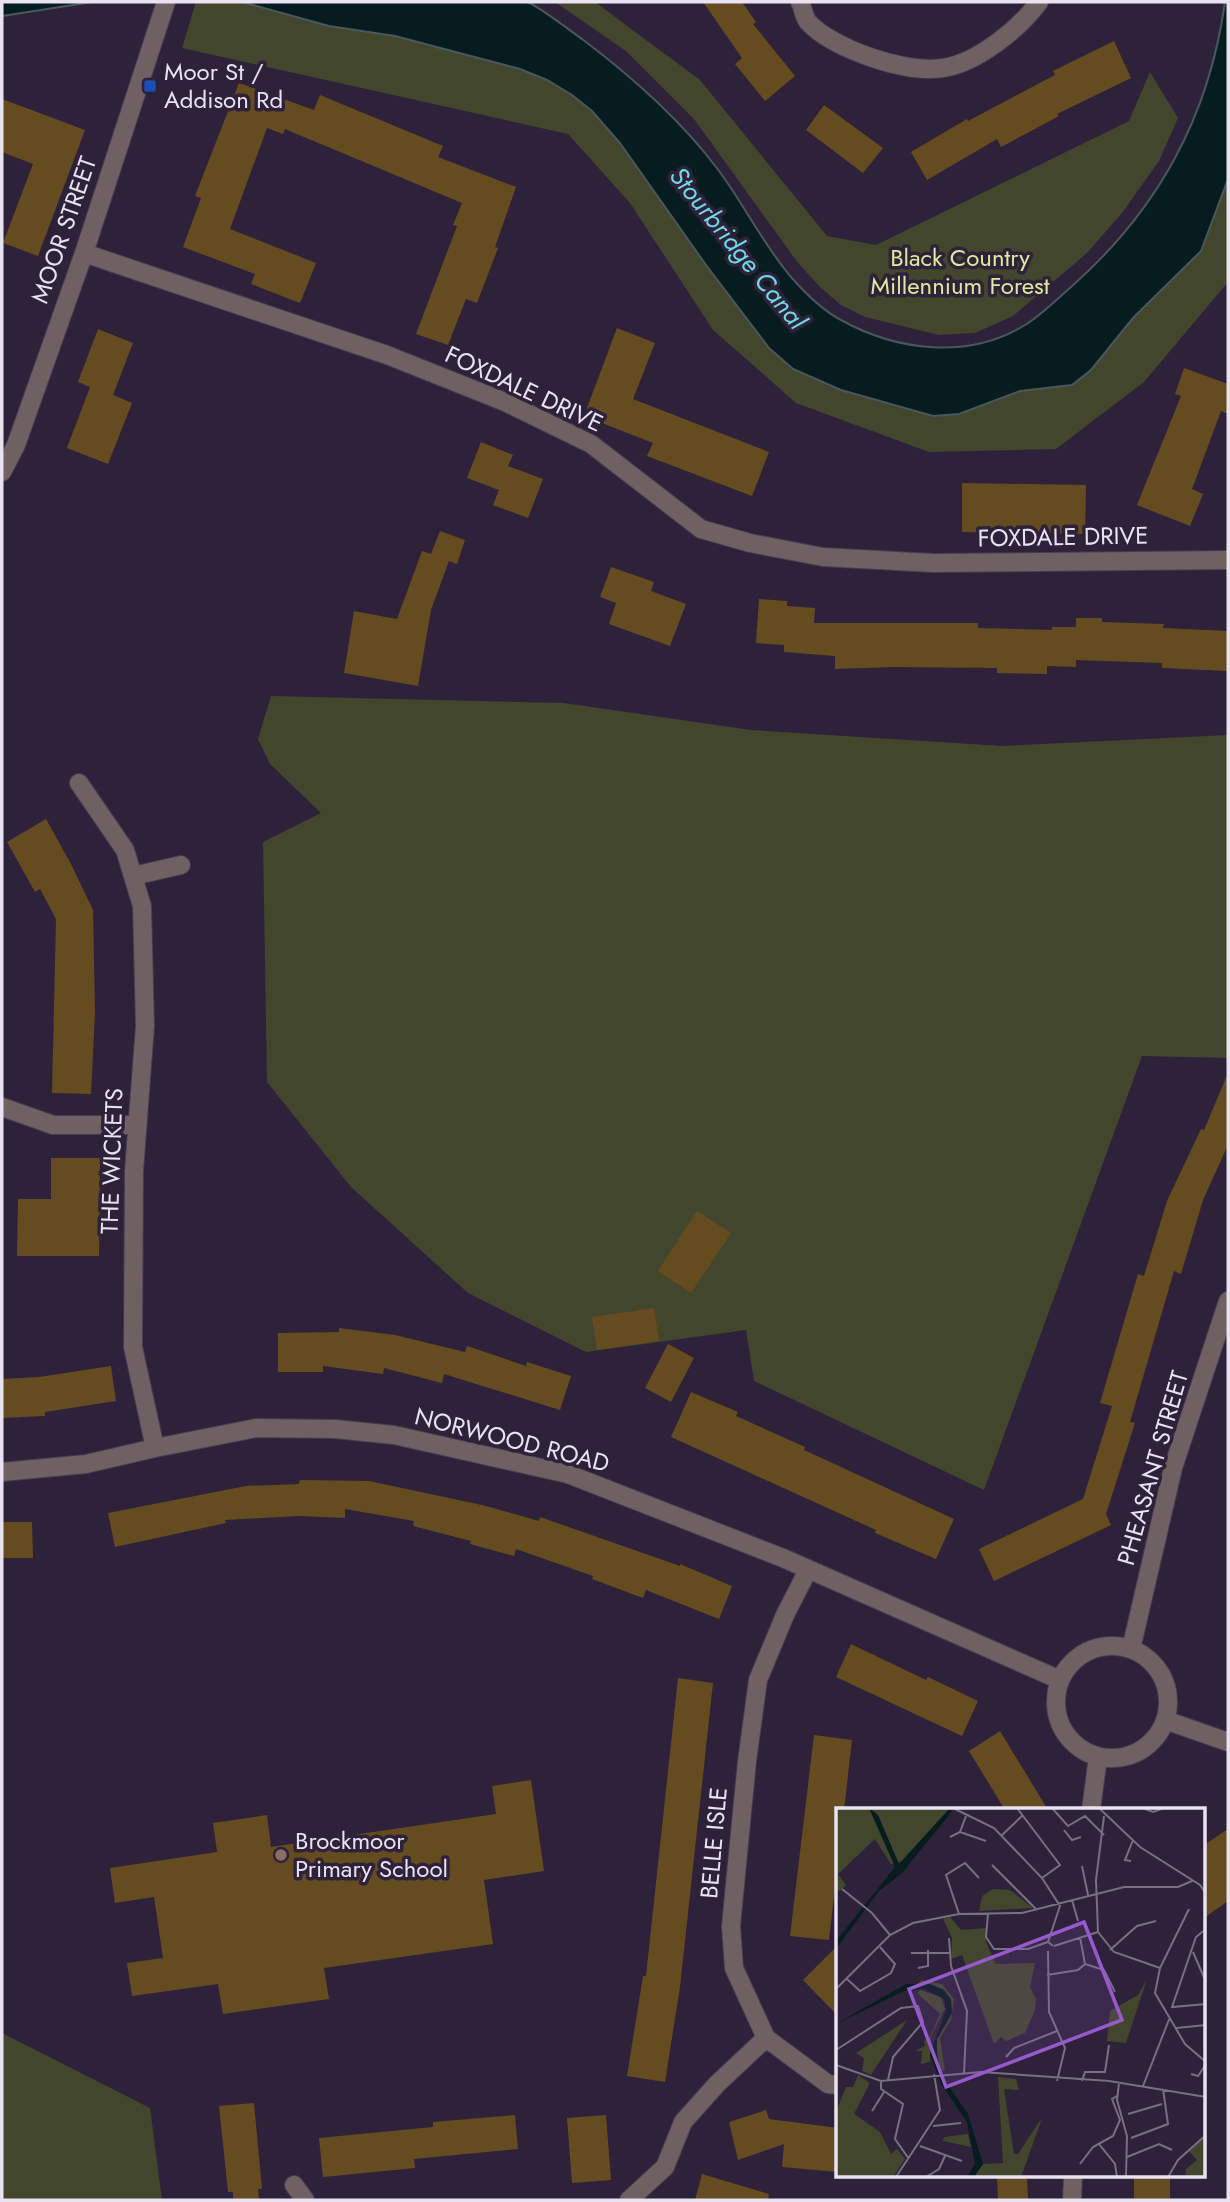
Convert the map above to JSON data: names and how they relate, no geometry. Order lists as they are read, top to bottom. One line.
{"streets":{"street":["MOOR STREET","FOXDALE DRIVE","THE WICKETS","NORWOOD ROAD","PHEASANT STREET","BELLE ISLE"]},"crossings":[["MOOR STREET","FOXDALE DRIVE"],["THE WICKETS","NORWOOD ROAD"],["NORWOOD ROAD","PHEASANT STREET"],["NORWOOD ROAD","BELLE ISLE"]],"water":["Stourbridge Canal"],"parks":["Black Country Millennium Forest"],"places":{"transit":["Moor St / Addison Rd"],"other":["Brockmoor Primary School"]}}
